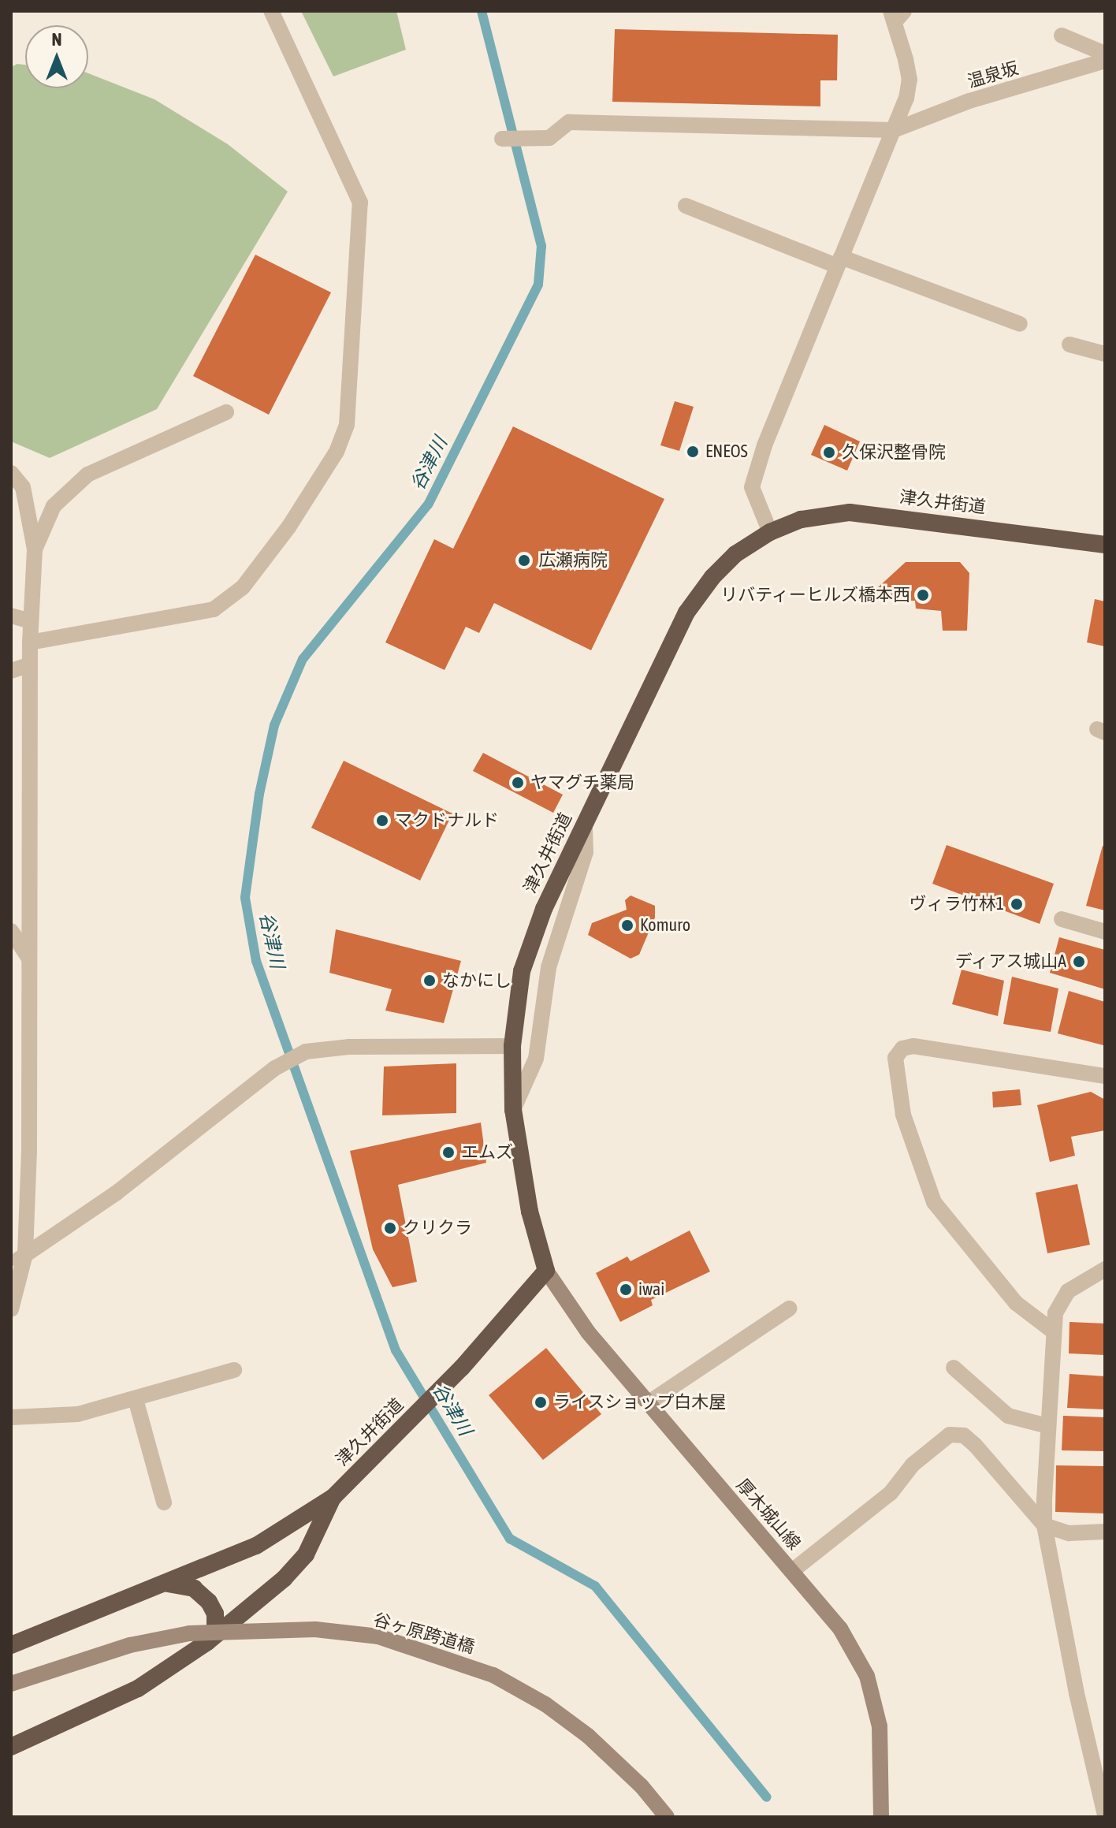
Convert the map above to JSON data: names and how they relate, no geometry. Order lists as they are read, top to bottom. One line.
{"streets":{"highway":["津久井街道"],"main road":["厚木城山線","谷ヶ原跨道橋"],"street":["温泉坂"]},"crossings":[["津久井街道","厚木城山線"]],"water":["谷津川"],"places":["ENEOS","久保沢整骨院","広瀬病院","リバティーヒルズ橋本西","ヤマグチ薬局","マクドナルド","ヴィラ竹林1","Komuro","ディアス城山A","なかにし","エムズ","クリクラ","iwai","ライスショップ白木屋"],"north":"top"}
